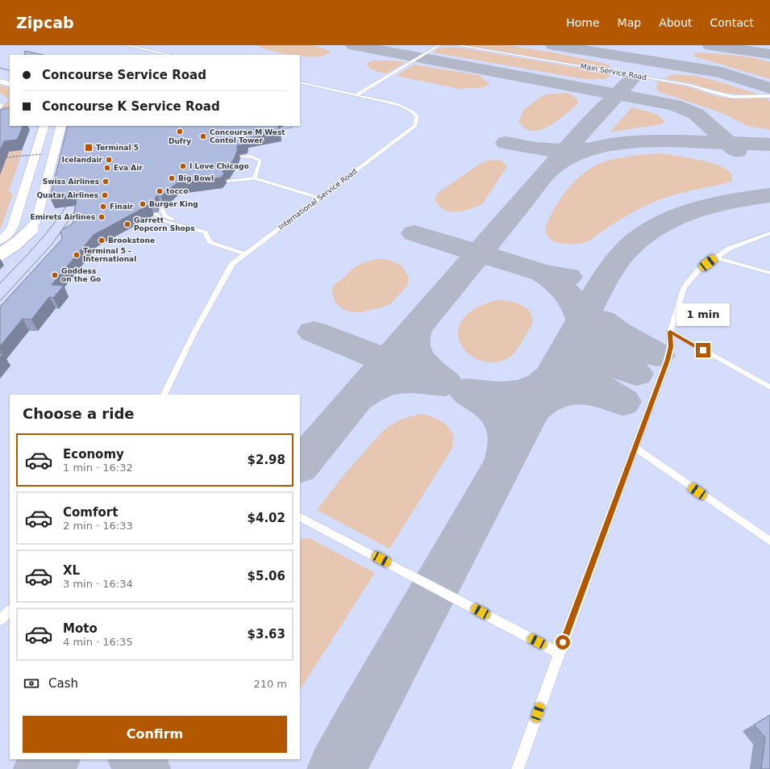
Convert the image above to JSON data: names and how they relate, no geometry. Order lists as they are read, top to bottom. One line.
{"streets":{"lane":["Main Service Road","International Service Road"]},"places":{"other":["Dufry","Concourse M West Contol Tower","Icelandair","I Love Chicago","Eva Air","Big Bowl","Swiss Airlines","tocco","Quatar Airlines","Burger King","Finair","Emirets Airlines","Garrett Popcorn Shops","Brookstone","Terminal 5 - International","Goddess on the Go"],"transit":["Terminal 5"]},"page":{"header":"Zipcab","nav":["Home","Map","About","Contact"],"banner":["Concourse Service Road","Concourse K Service Road"],"bubble":"1 min","heading":"Choose a ride","list":[{"name":"Economy","note":"1 min · 16:32","value":"$2.98"},{"name":"Comfort","note":"2 min · 16:33","value":"$4.02"},{"name":"XL","note":"3 min · 16:34","value":"$5.06"},{"name":"Moto","note":"4 min · 16:35","value":"$3.63"}],"pay":["Cash","210 m"],"buttons":"Confirm"}}
